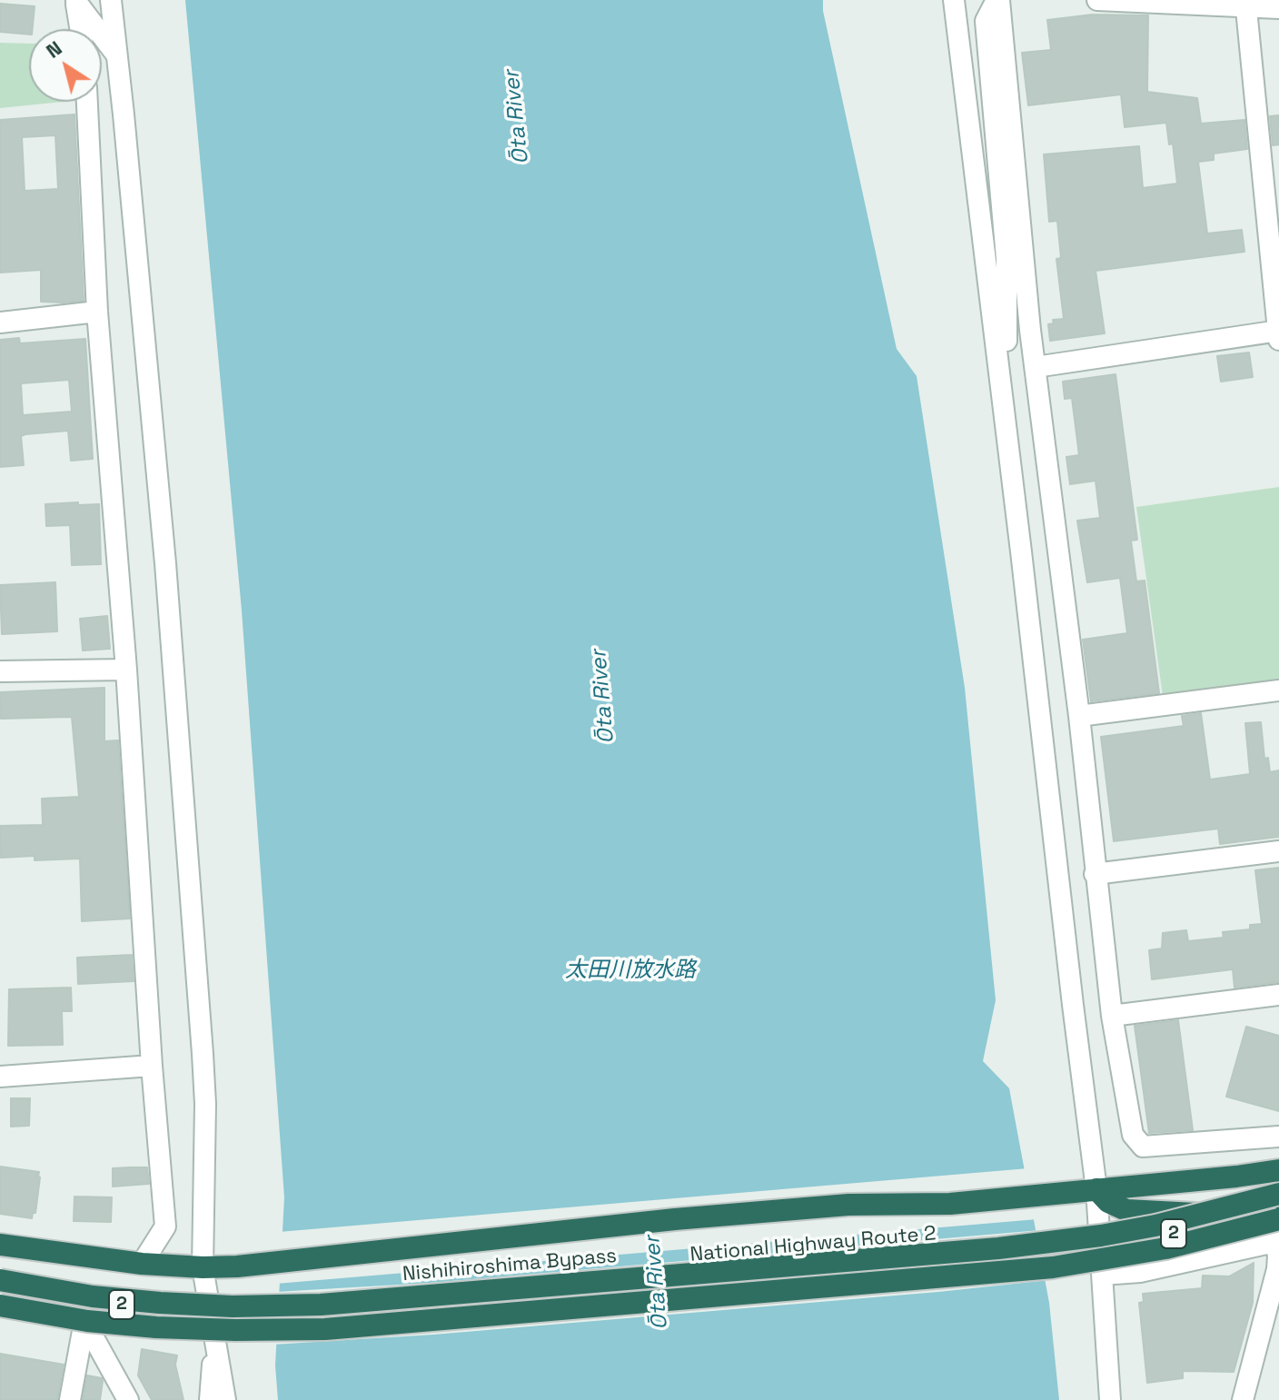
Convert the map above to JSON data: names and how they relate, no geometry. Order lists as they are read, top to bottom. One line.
{"streets":{"highway":["2","National Highway Route 2","Nishihiroshima Bypass"]},"crossings":[["2","National Highway Route 2"],["2","Nishihiroshima Bypass"],["National Highway Route 2","Nishihiroshima Bypass"]],"water":["Ōta River","太田川放水路"],"north":"top left"}
